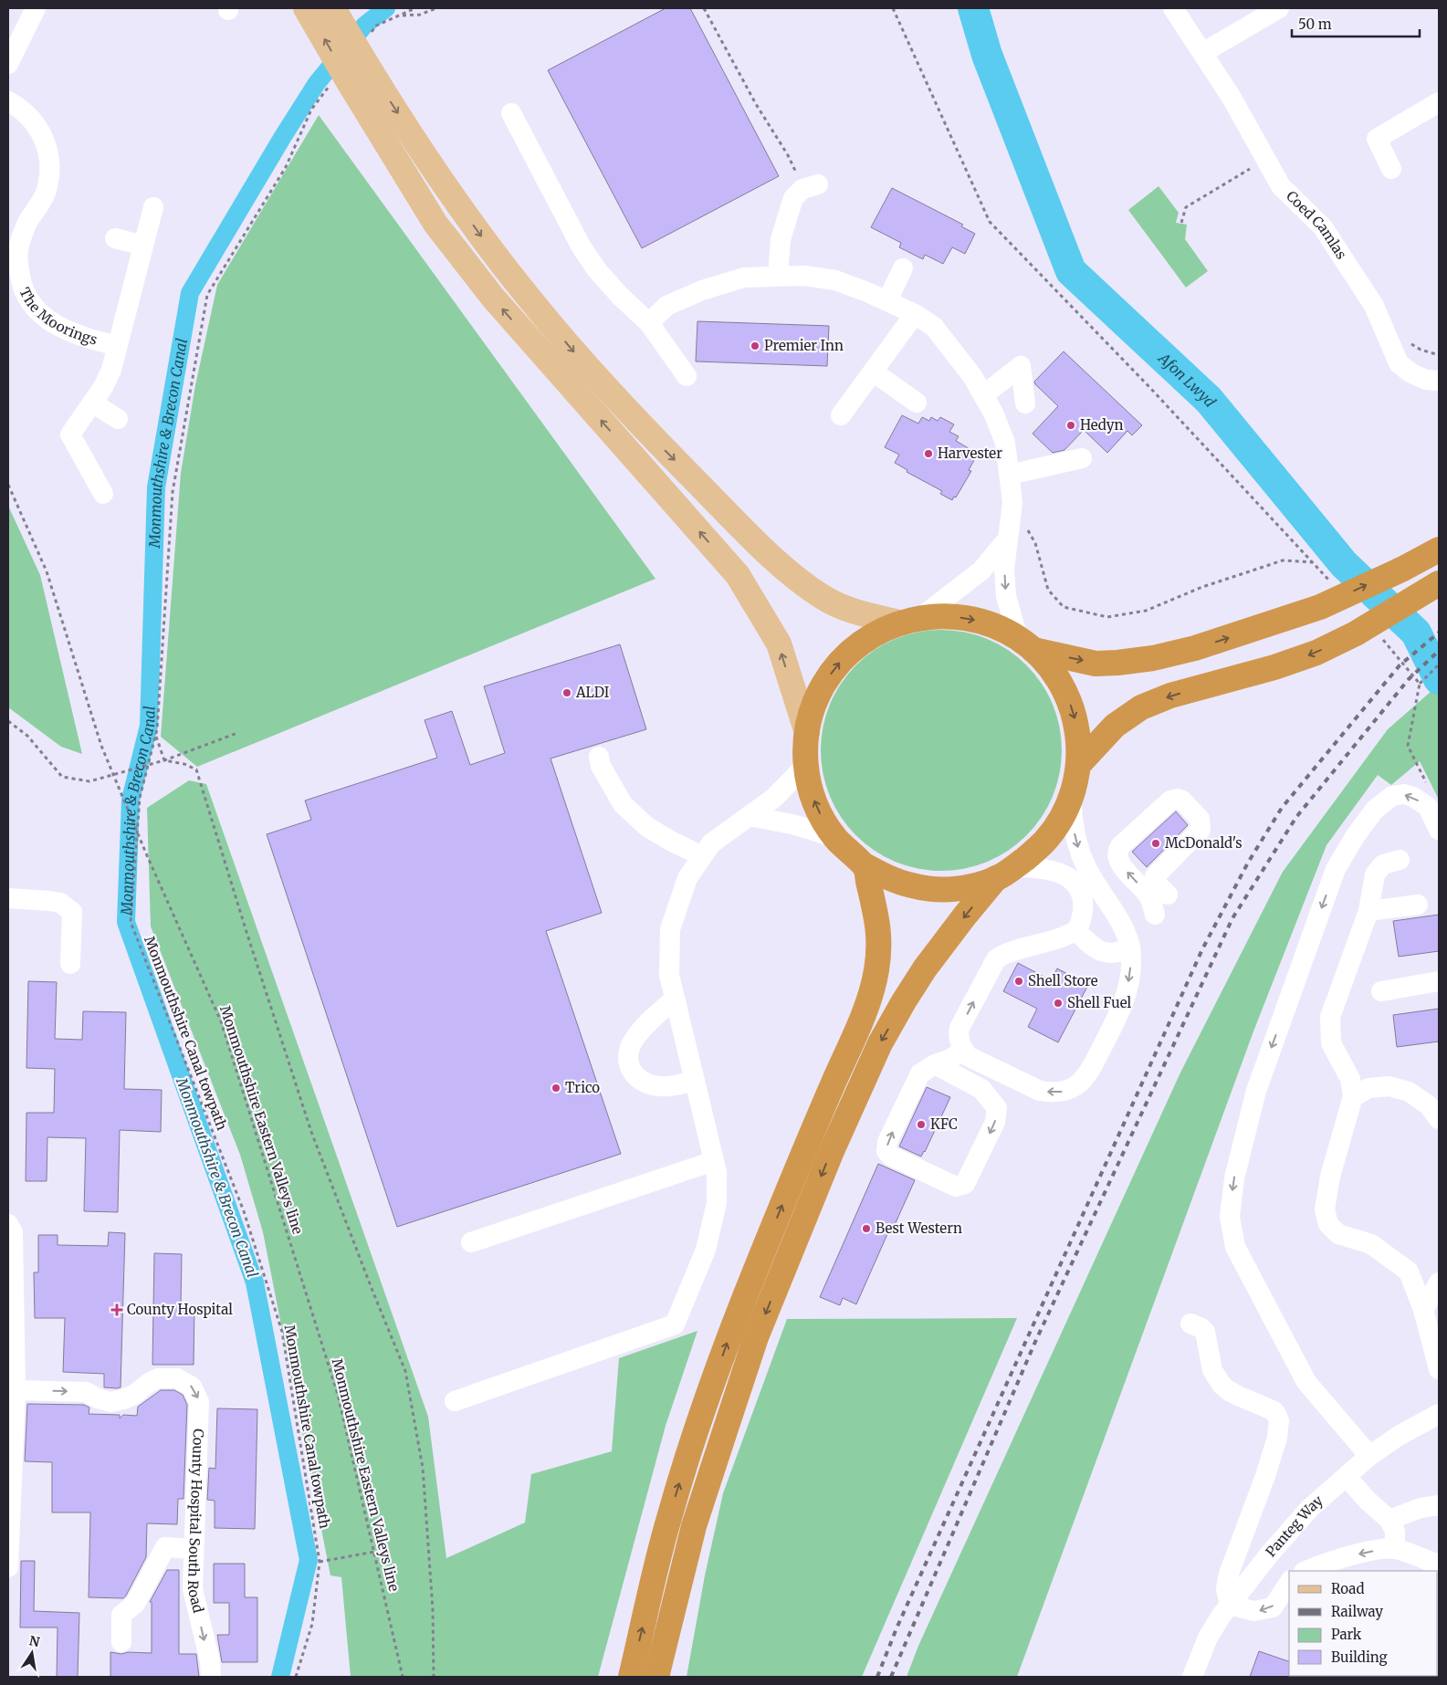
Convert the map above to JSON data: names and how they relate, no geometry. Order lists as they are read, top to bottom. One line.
{"streets":{"street":["Coed Camlas","The Moorings","County Hospital South Road","Panteg Way"],"path":["Monmouthshire Canal towpath","Monmouthshire Eastern Valleys line"]},"water":["Afon Lwyd","Monmouthshire & Brecon Canal"],"places":{"other":["Premier Inn","Hedyn","Harvester","ALDI","McDonald's","Shell Store","Shell Fuel","Trico","KFC","Best Western"],"health":["County Hospital"]},"legend":["Road","Railway","Park","Building"],"scale_bar":"50 m","north":"top"}
